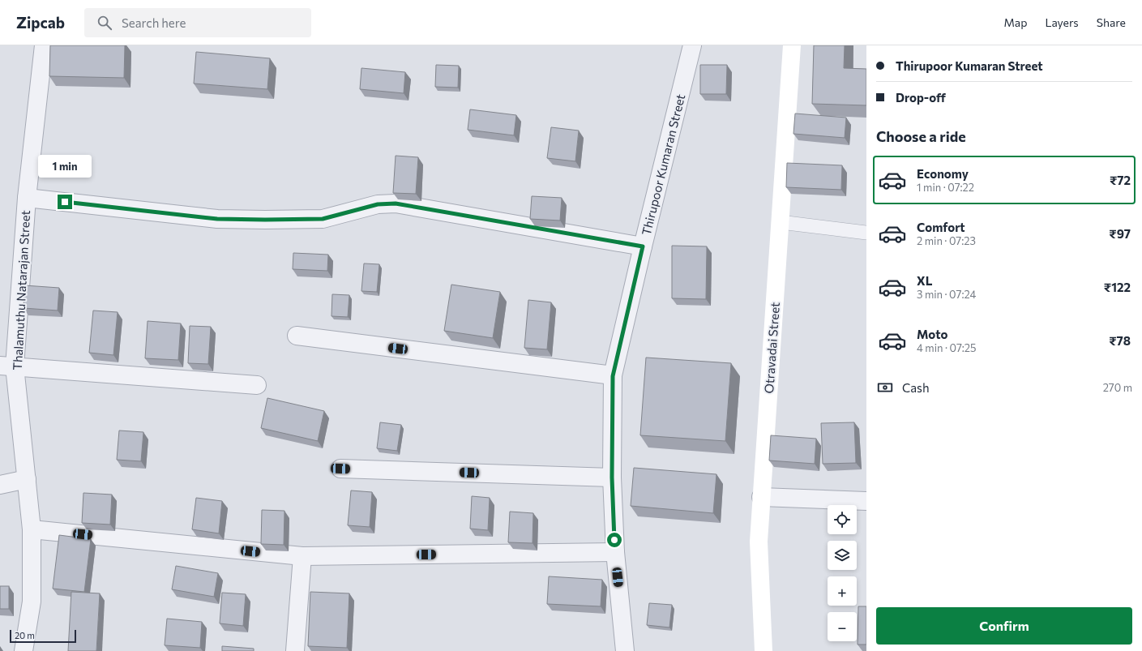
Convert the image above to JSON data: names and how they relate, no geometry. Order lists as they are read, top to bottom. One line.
{"streets":{"street":["Thirupoor Kumaran Street","Thalamuthu Natarajan Street","Otravadai Street"]},"scale_bar":"20 m","page":{"header":"Zipcab","search":"Search here","nav":["Map","Layers","Share"],"banner":["Thirupoor Kumaran Street","Drop-off"],"heading":"Choose a ride","bubble":"1 min","list":[{"name":"Economy","note":"1 min · 07:22","value":"₹72"},{"name":"Comfort","note":"2 min · 07:23","value":"₹97"},{"name":"XL","note":"3 min · 07:24","value":"₹122"},{"name":"Moto","note":"4 min · 07:25","value":"₹78"}],"pay":["Cash","270 m"],"map_buttons":["+","−"],"buttons":"Confirm","scale":"20 m"}}
